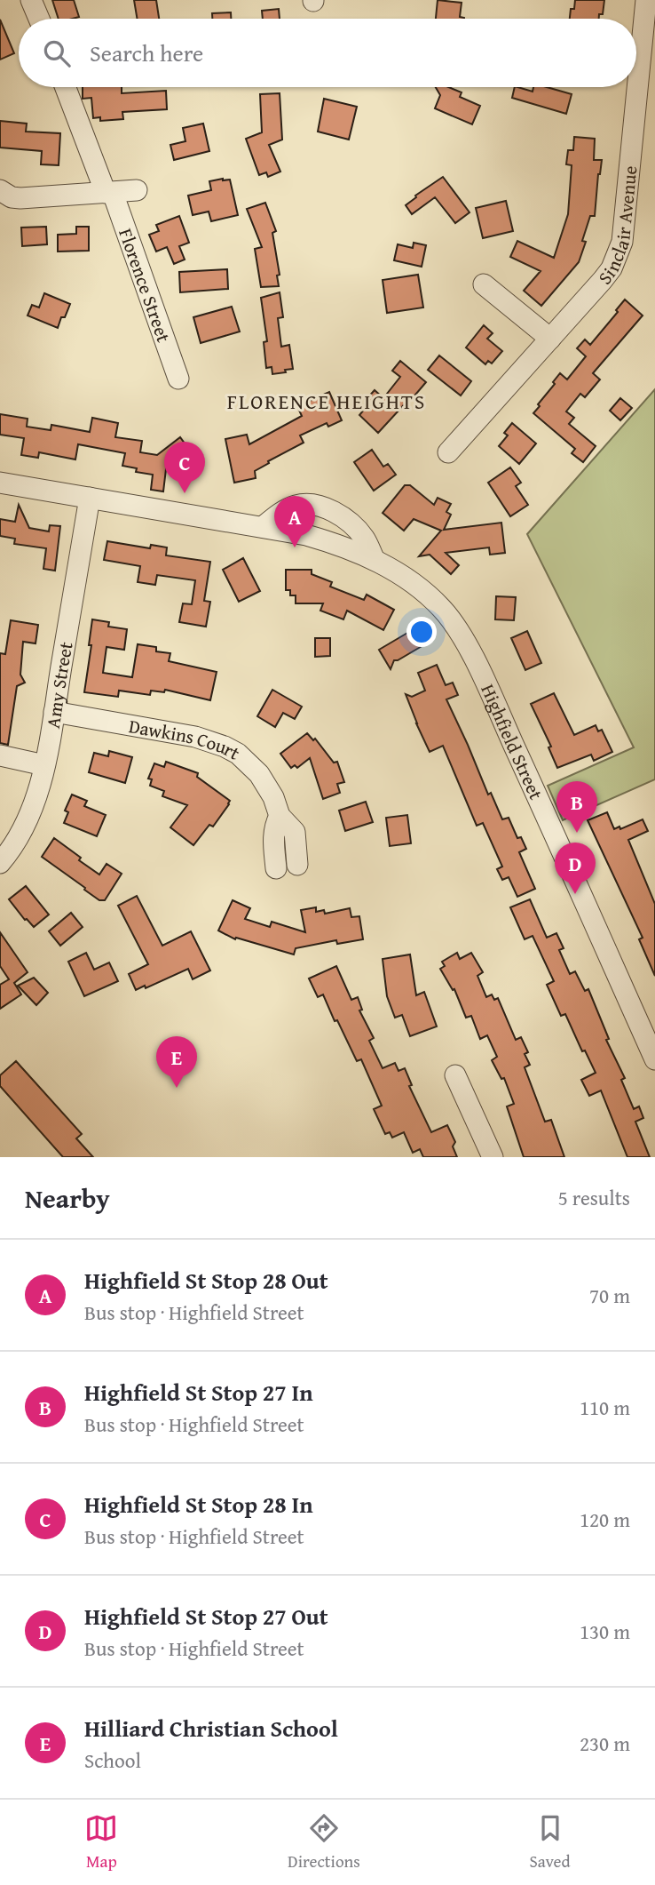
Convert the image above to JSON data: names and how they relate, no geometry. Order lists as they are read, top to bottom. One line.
{"streets":{"street":["Sinclair Avenue","Florence Street","Amy Street","Dawkins Court","Highfield Street"]},"crossings":[["Amy Street","Dawkins Court"],["Amy Street","Highfield Street"]],"districts":["FLORENCE HEIGHTS"],"page":{"search":"Search here","pins":["C","A","B","D","E"],"heading":["Nearby","5 results"],"list":[{"mark":"A","name":"Highfield St Stop 28 Out","note":"Bus stop · Highfield Street","value":"70 m"},{"mark":"B","name":"Highfield St Stop 27 In","note":"Bus stop · Highfield Street","value":"110 m"},{"mark":"C","name":"Highfield St Stop 28 In","note":"Bus stop · Highfield Street","value":"120 m"},{"mark":"D","name":"Highfield St Stop 27 Out","note":"Bus stop · Highfield Street","value":"130 m"},{"mark":"E","name":"Hilliard Christian School","note":"School","value":"230 m"}],"nav":["Map","Directions","Saved"]}}
